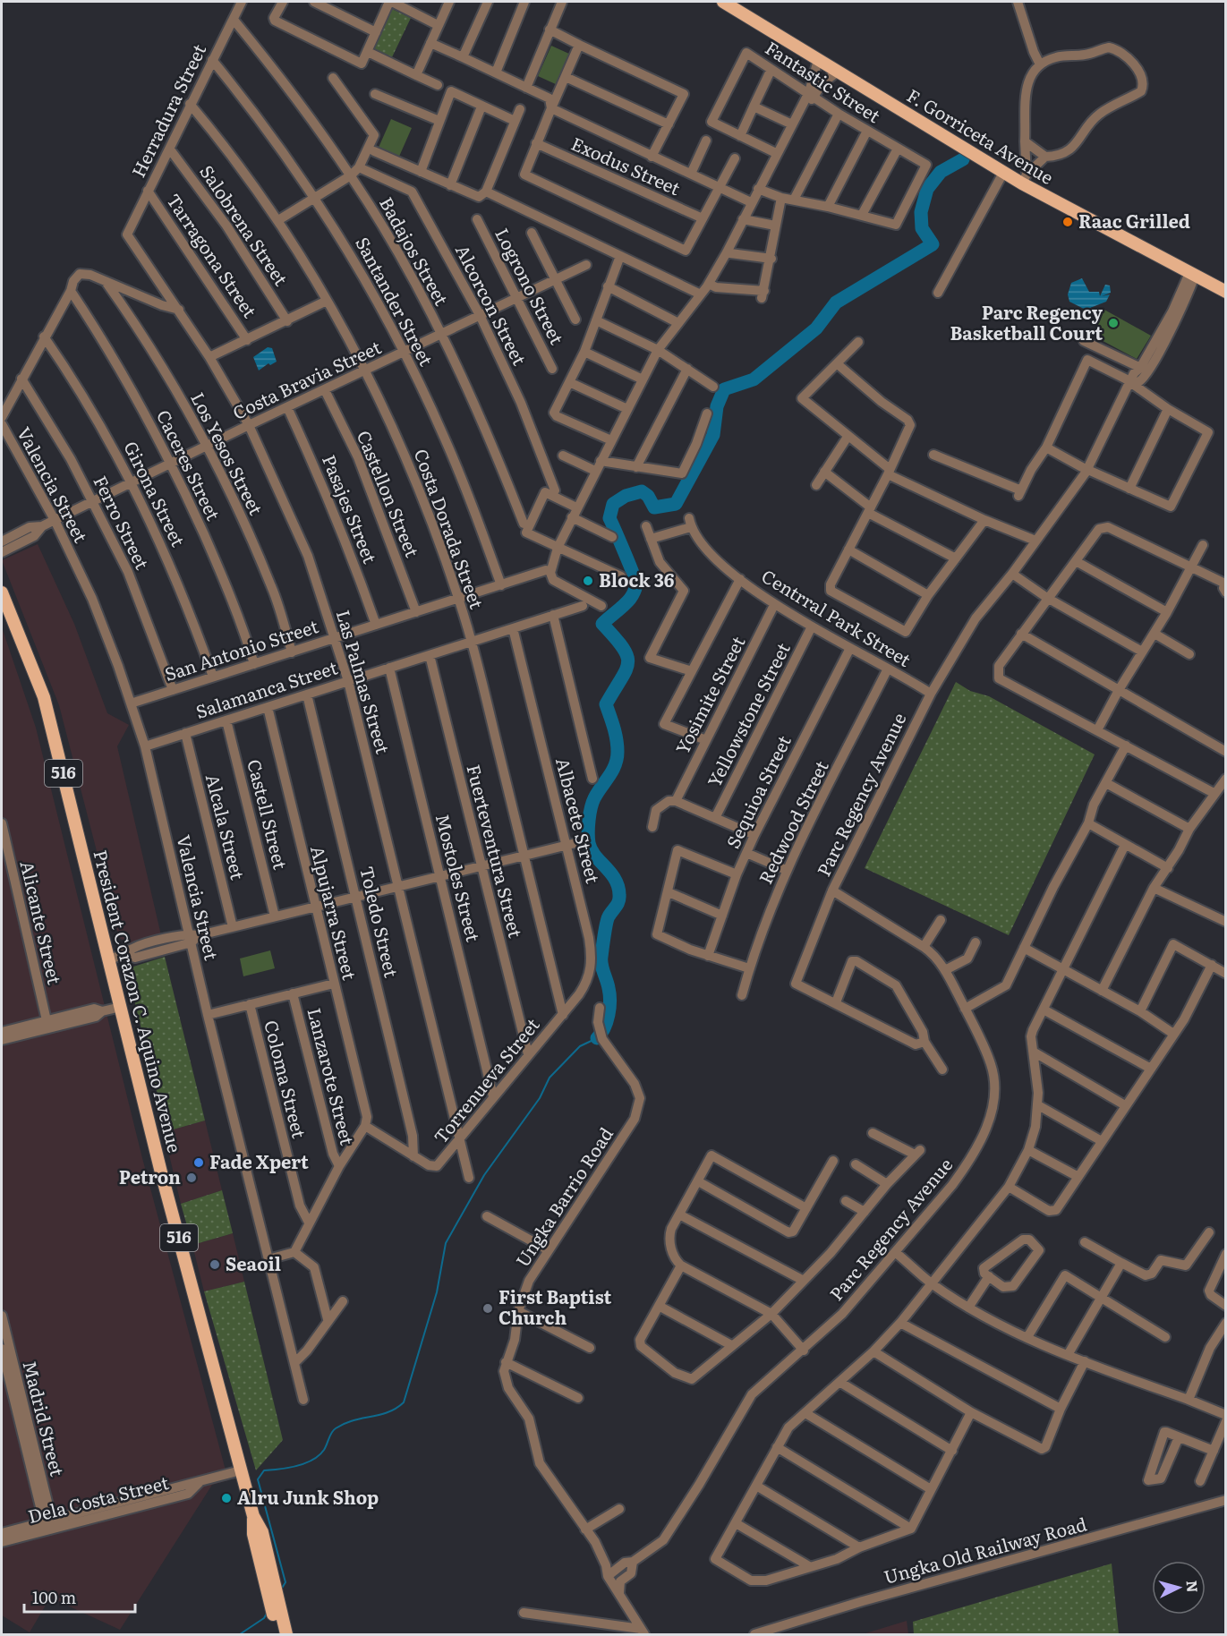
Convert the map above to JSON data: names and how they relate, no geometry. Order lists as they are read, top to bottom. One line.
{"streets":{"main road":["F. Gorriceta Avenue","516","President Corazon C. Aquino Avenue"],"street":["Fantastic Street","Herradura Street","Exodus Street","Salobrena Street","Badajos Street","Tarragona Street","Logrono Street","Santander Street","Alcorcon Street","Costa Bravia Street","Los Yesos Street","Caceres Street","Valencia Street","Girona Street","Castellon Street","Pasajes Street","Ferro Street","Costa Dorada Street","Centrral Park Street","San Antonio Street","Las Palmas Street","Salamanca Street","Yosimite Street","Yellowstone Street","Sequioa Street","Parc Regency Avenue","Castell Street","Albacete Street","Redwood Street","Alcala Street","Fuerteventura Street","Mostoles Street","Alpujarra Street","Toledo Street","Alicante Street","Lanzarote Street","Coloma Street","Torrenueva Street","Ungka Barrio Road","Madrid Street","Dela Costa Street","Ungka Old Railway Road"]},"crossings":[["Herradura Street","Salobrena Street"],["Herradura Street","Badajos Street"],["Herradura Street","Tarragona Street"],["Herradura Street","Santander Street"],["Herradura Street","Costa Dorada Street"],["Herradura Street","Las Palmas Street"],["Badajos Street","Costa Bravia Street"],["Logrono Street","Costa Bravia Street"],["Santander Street","Costa Bravia Street"],["Santander Street","San Antonio Street"],["Alcorcon Street","Costa Bravia Street"],["Costa Bravia Street","Los Yesos Street"],["Costa Bravia Street","Caceres Street"],["Costa Bravia Street","Valencia Street"],["Costa Bravia Street","Girona Street"],["Costa Bravia Street","Castellon Street"],["Costa Bravia Street","Pasajes Street"],["Costa Bravia Street","Ferro Street"],["Costa Bravia Street","Costa Dorada Street"],["Costa Bravia Street","Las Palmas Street"],["Los Yesos Street","San Antonio Street"],["Caceres Street","San Antonio Street"],["Valencia Street","San Antonio Street"],["Valencia Street","Salamanca Street"],["Girona Street","San Antonio Street"],["Castellon Street","San Antonio Street"],["Pasajes Street","San Antonio Street"],["Ferro Street","San Antonio Street"],["Costa Dorada Street","San Antonio Street"],["Costa Dorada Street","Salamanca Street"],["Costa Dorada Street","Albacete Street"],["Costa Dorada Street","Torrenueva Street"],["Centrral Park Street","Yosimite Street"],["Centrral Park Street","Yellowstone Street"],["Centrral Park Street","Sequioa Street"],["Centrral Park Street","Parc Regency Avenue"],["Centrral Park Street","Redwood Street"],["San Antonio Street","Las Palmas Street"],["Las Palmas Street","Salamanca Street"],["Las Palmas Street","Torrenueva Street"],["Salamanca Street","Castell Street"],["Salamanca Street","Albacete Street"],["Salamanca Street","Alcala Street"],["Salamanca Street","Fuerteventura Street"],["Salamanca Street","Mostoles Street"],["Salamanca Street","Alpujarra Street"],["Salamanca Street","Toledo Street"],["Parc Regency Avenue","Ungka Barrio Road"],["Albacete Street","Torrenueva Street"],["Fuerteventura Street","Torrenueva Street"],["Mostoles Street","Torrenueva Street"],["Alpujarra Street","Torrenueva Street"],["Toledo Street","Torrenueva Street"],["President Corazon C. Aquino Avenue","Dela Costa Street"],["Madrid Street","Dela Costa Street"]],"places":["Raac Grilled","Parc Regency Basketball Court","Block 36","Fade Xpert","Petron","Seaoil","First Baptist Church","Alru Junk Shop"],"scale_bar":"100 m","north":"right"}
